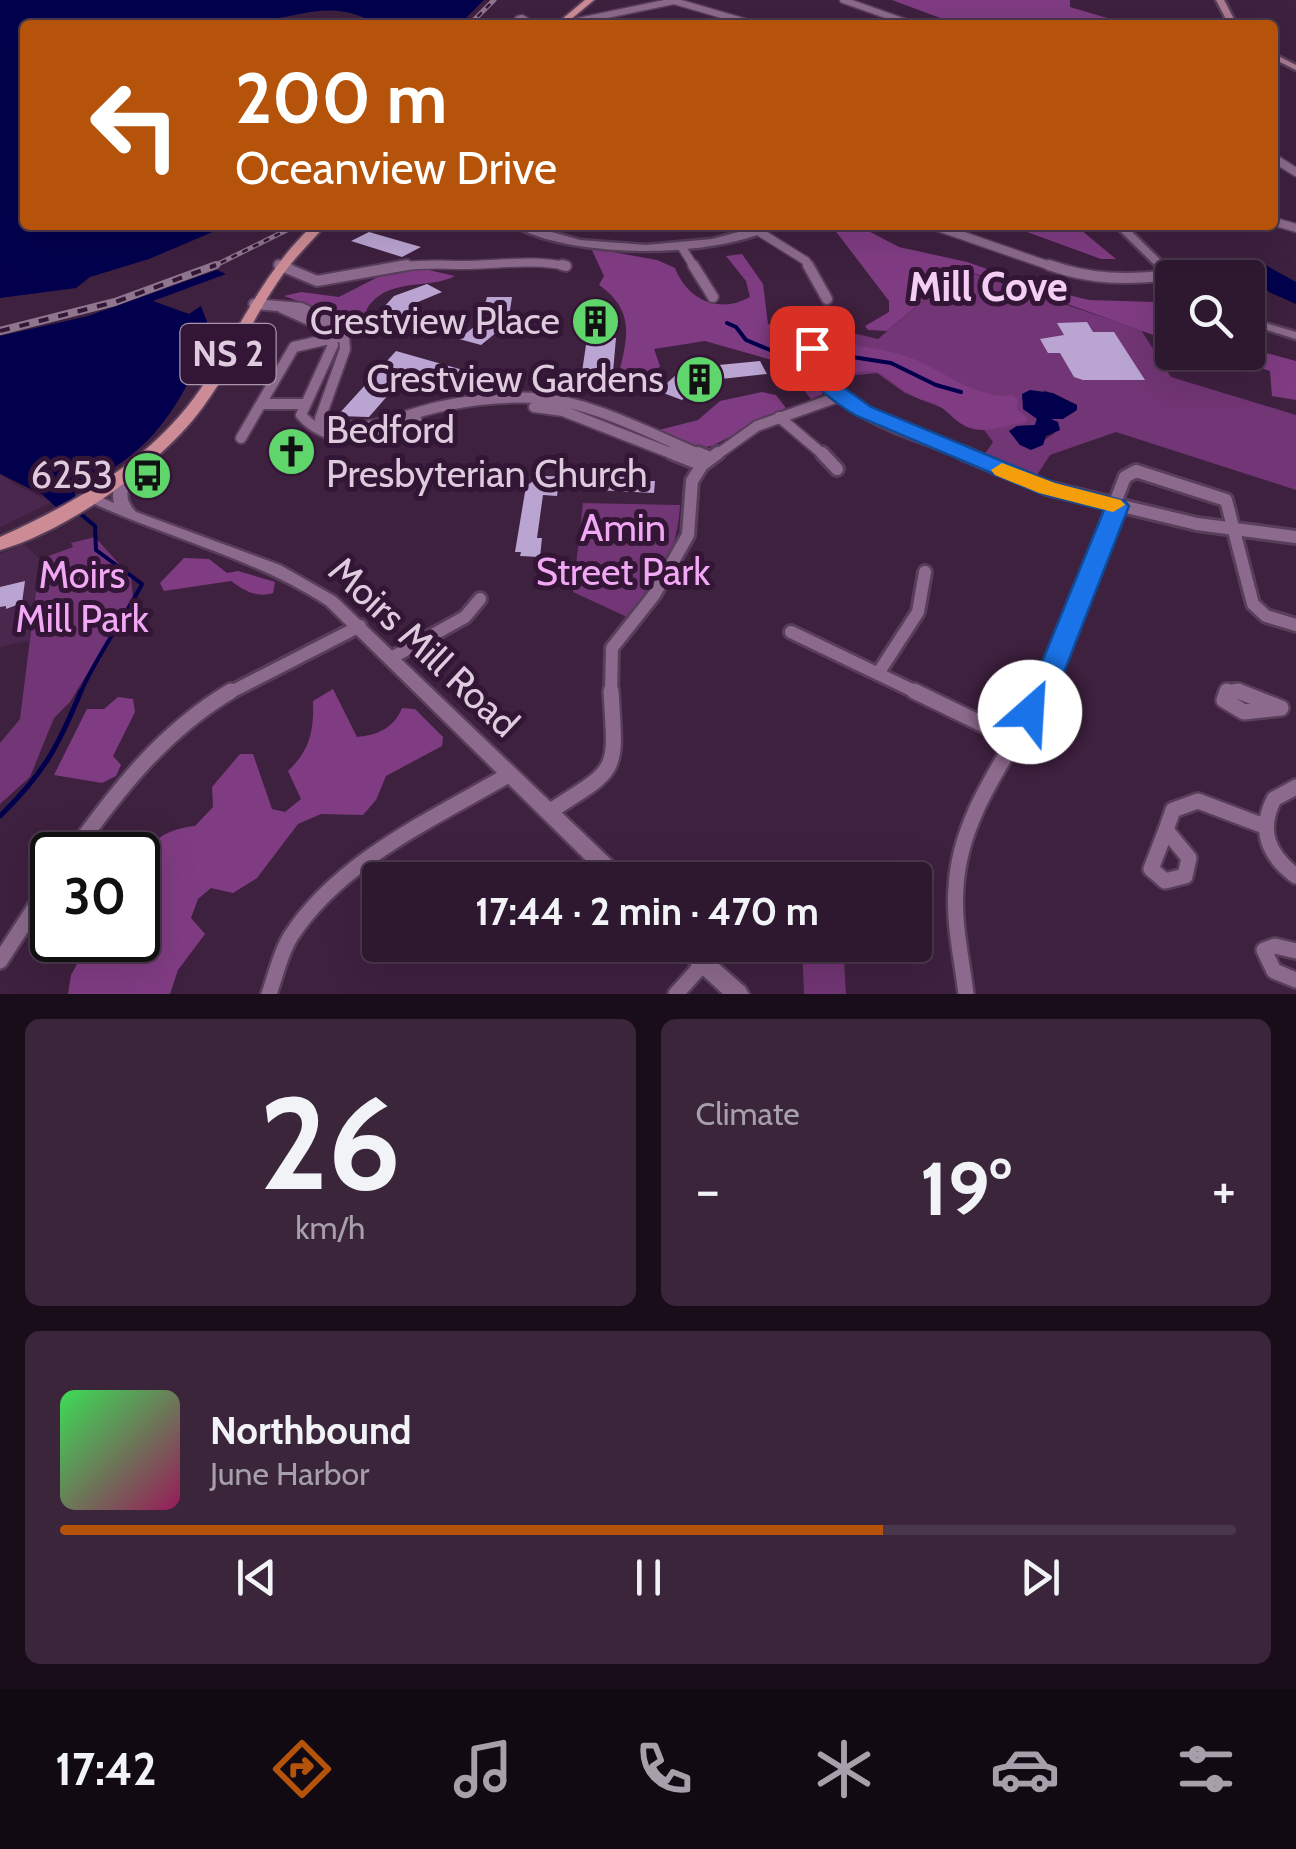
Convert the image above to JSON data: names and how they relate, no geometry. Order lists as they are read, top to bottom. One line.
{"streets":{"main road":["NS 2"],"street":["Moirs Mill Road"]},"crossings":[["NS 2","Moirs Mill Road"]],"districts":["Mill Cove"],"parks":["Amin Street Park","Moirs Mill Park"],"places":{"building":["Crestview Place","Crestview Gardens"],"church":["Bedford Presbyterian Church"],"bus stop":["6253"]},"page":{"turn":["200 m","Oceanview Drive"],"limit":"30","trip":"17:44 · 2 min · 470 m","tile":[["26","km/h"],"Climate"],"heat":["−","19°","+"],"song":["Northbound","June Harbor"],"tabs":"17:42"}}
